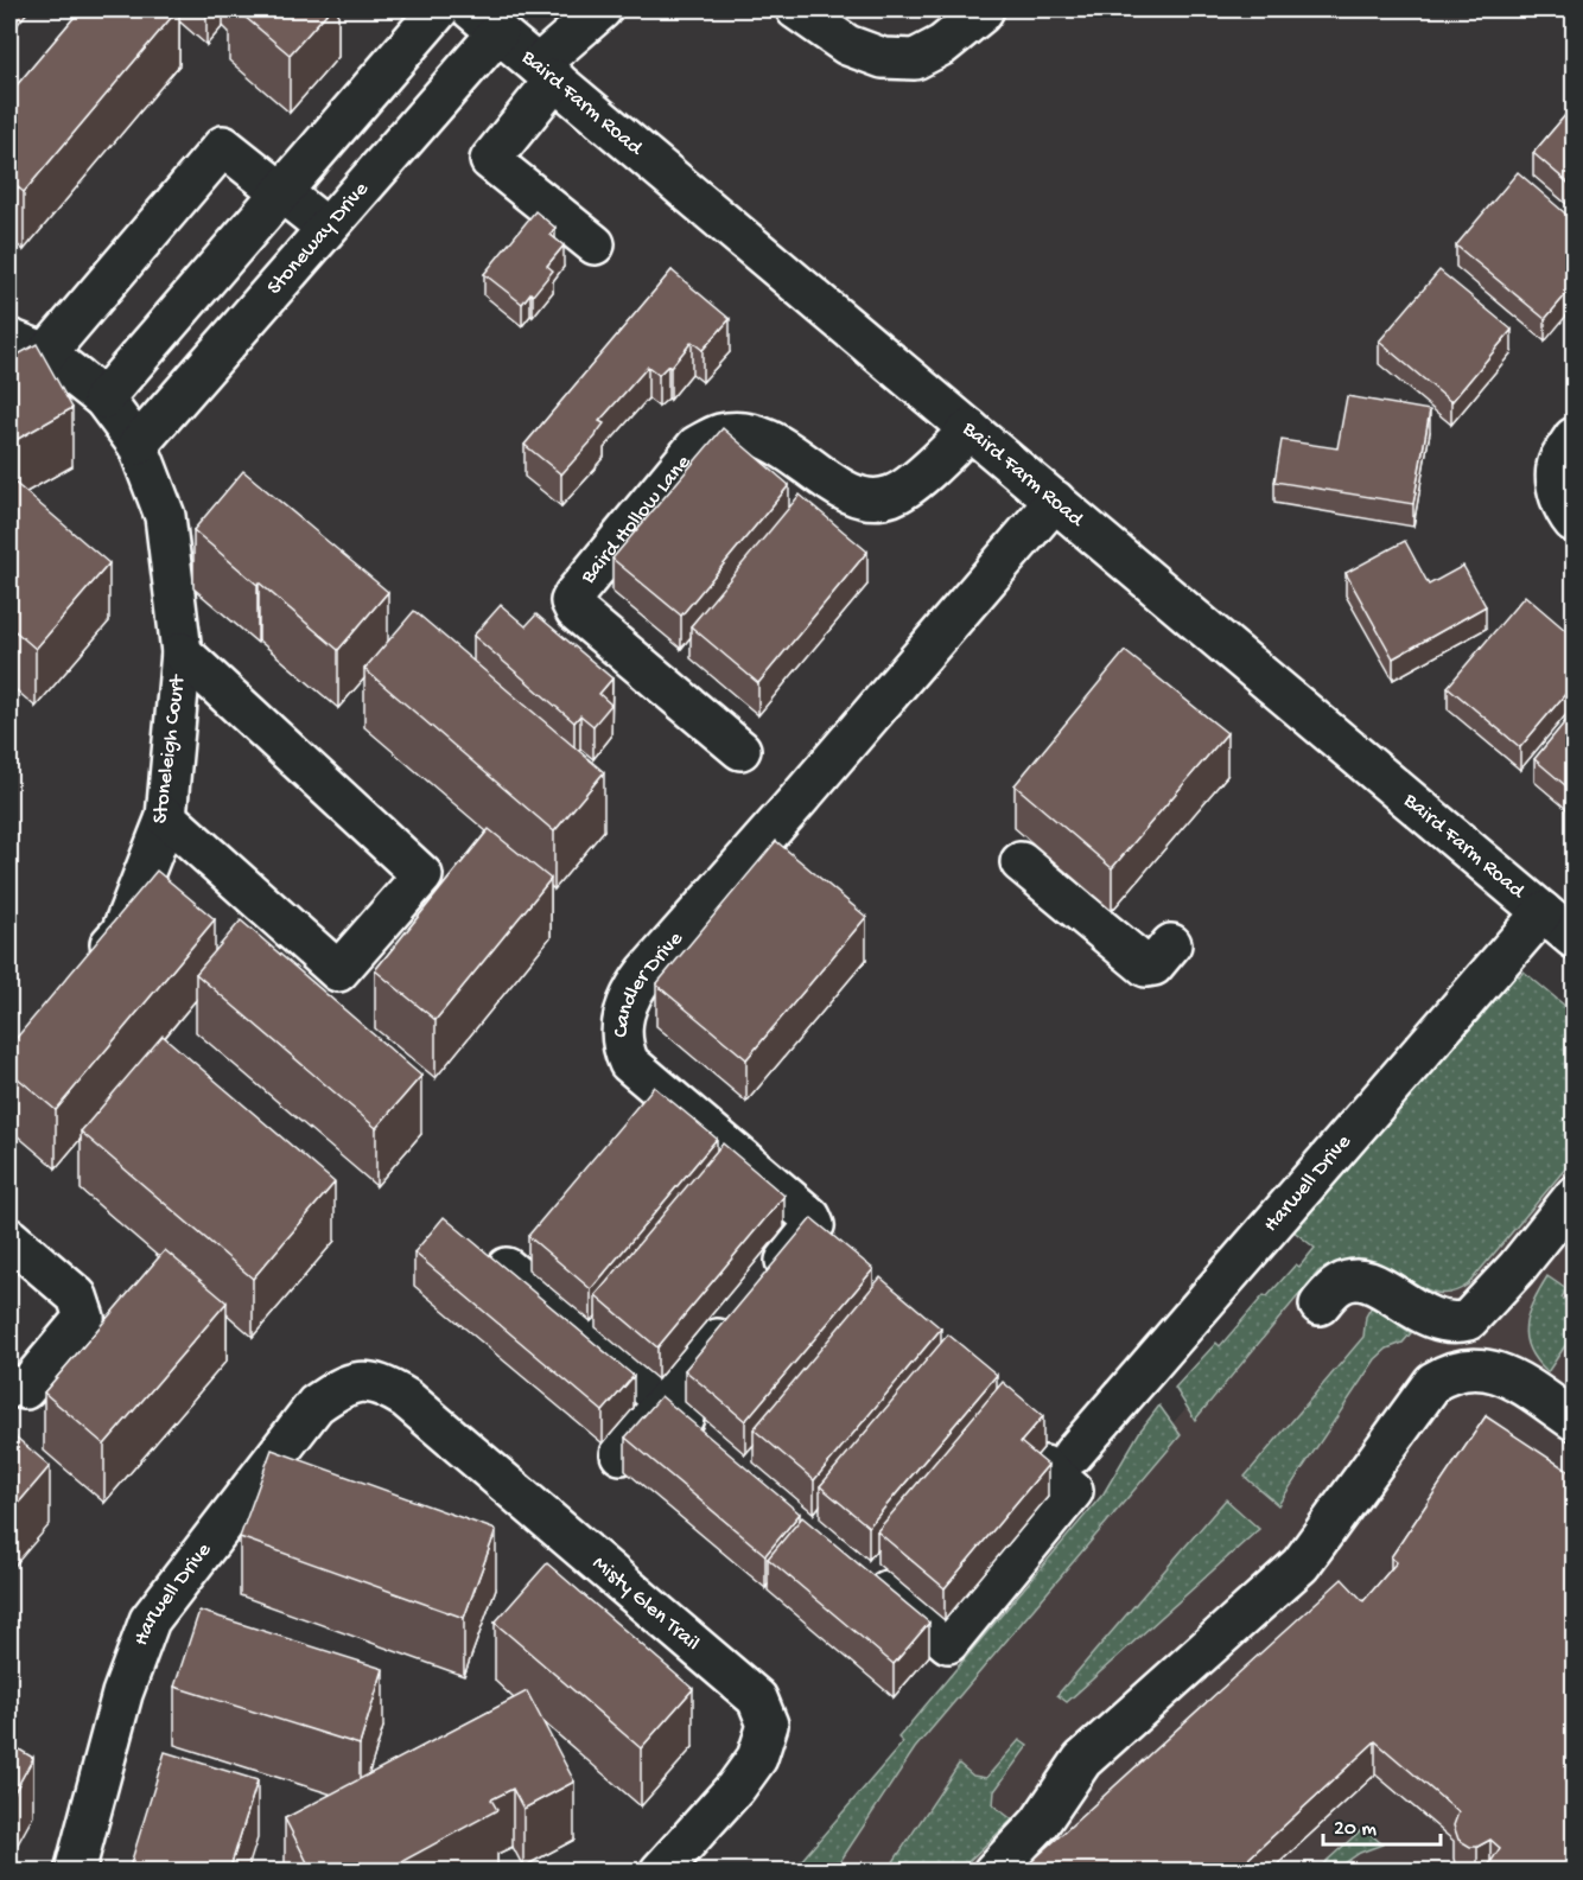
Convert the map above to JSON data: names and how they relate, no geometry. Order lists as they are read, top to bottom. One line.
{"streets":{"street":["Baird Farm Road","Stoneway Drive","Baird Hollow Lane","Stoneleigh Court","Candler Drive","Harwell Drive","Misty Glen Trail"]},"crossings":[["Baird Farm Road","Stoneway Drive"],["Baird Farm Road","Baird Hollow Lane"],["Baird Farm Road","Candler Drive"],["Baird Farm Road","Harwell Drive"],["Stoneway Drive","Stoneleigh Court"],["Harwell Drive","Misty Glen Trail"]],"scale_bar":"20 m"}
